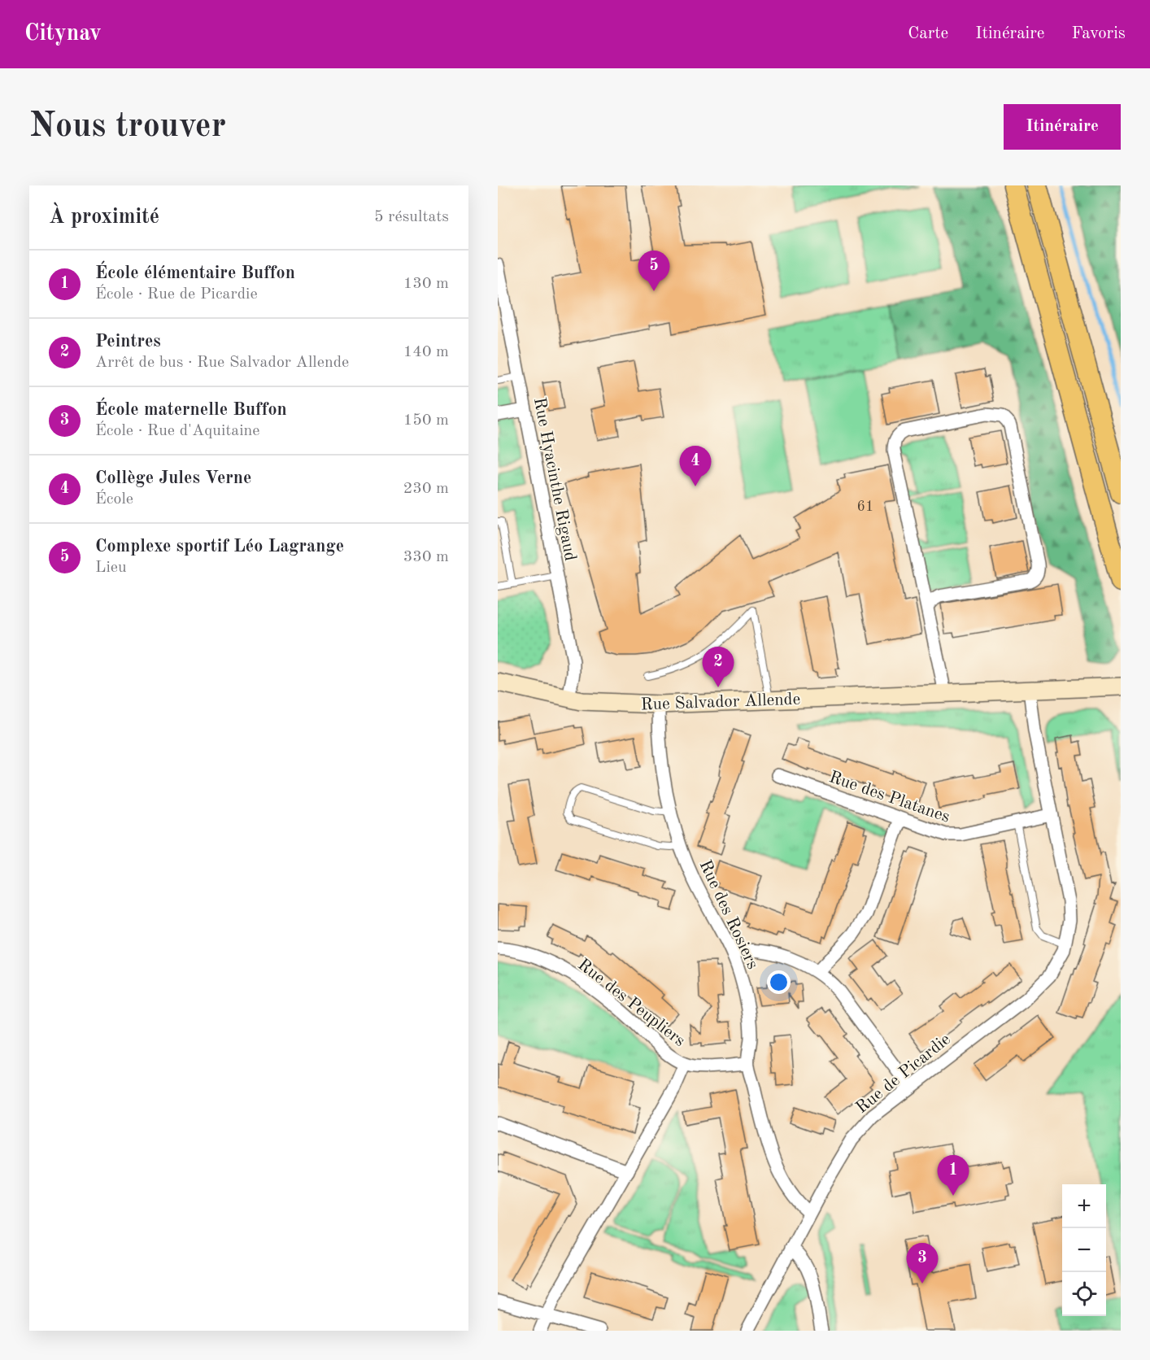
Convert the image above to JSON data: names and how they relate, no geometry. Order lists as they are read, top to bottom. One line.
{"streets":{"street":["Rue Hyacinthe Rigaud","Rue Salvador Allende","Rue des Platanes","Rue des Rosiers","Rue des Peupliers","Rue de Picardie"]},"crossings":[["Rue Hyacinthe Rigaud","Rue Salvador Allende"],["Rue Salvador Allende","Rue des Rosiers"],["Rue Salvador Allende","Rue de Picardie"],["Rue des Platanes","Rue de Picardie"],["Rue des Rosiers","Rue des Peupliers"],["Rue des Rosiers","Rue de Picardie"]],"house_numbers":["61"],"page":{"header":"Citynav","nav":["Carte","Itinéraire","Favoris"],"buttons":"Itinéraire","title":"Nous trouver","heading":["À proximité","5 résultats"],"list":[{"mark":"1","name":"École élémentaire Buffon","note":"École · Rue de Picardie","value":"130 m"},{"mark":"2","name":"Peintres","note":"Arrêt de bus · Rue Salvador Allende","value":"140 m"},{"mark":"3","name":"École maternelle Buffon","note":"École · Rue d'Aquitaine","value":"150 m"},{"mark":"4","name":"Collège Jules Verne","note":"École","value":"230 m"},{"mark":"5","name":"Complexe sportif Léo Lagrange","note":"Lieu","value":"330 m"}],"pins":["5","4","2","1","3"],"map_buttons":["+","−"]}}
